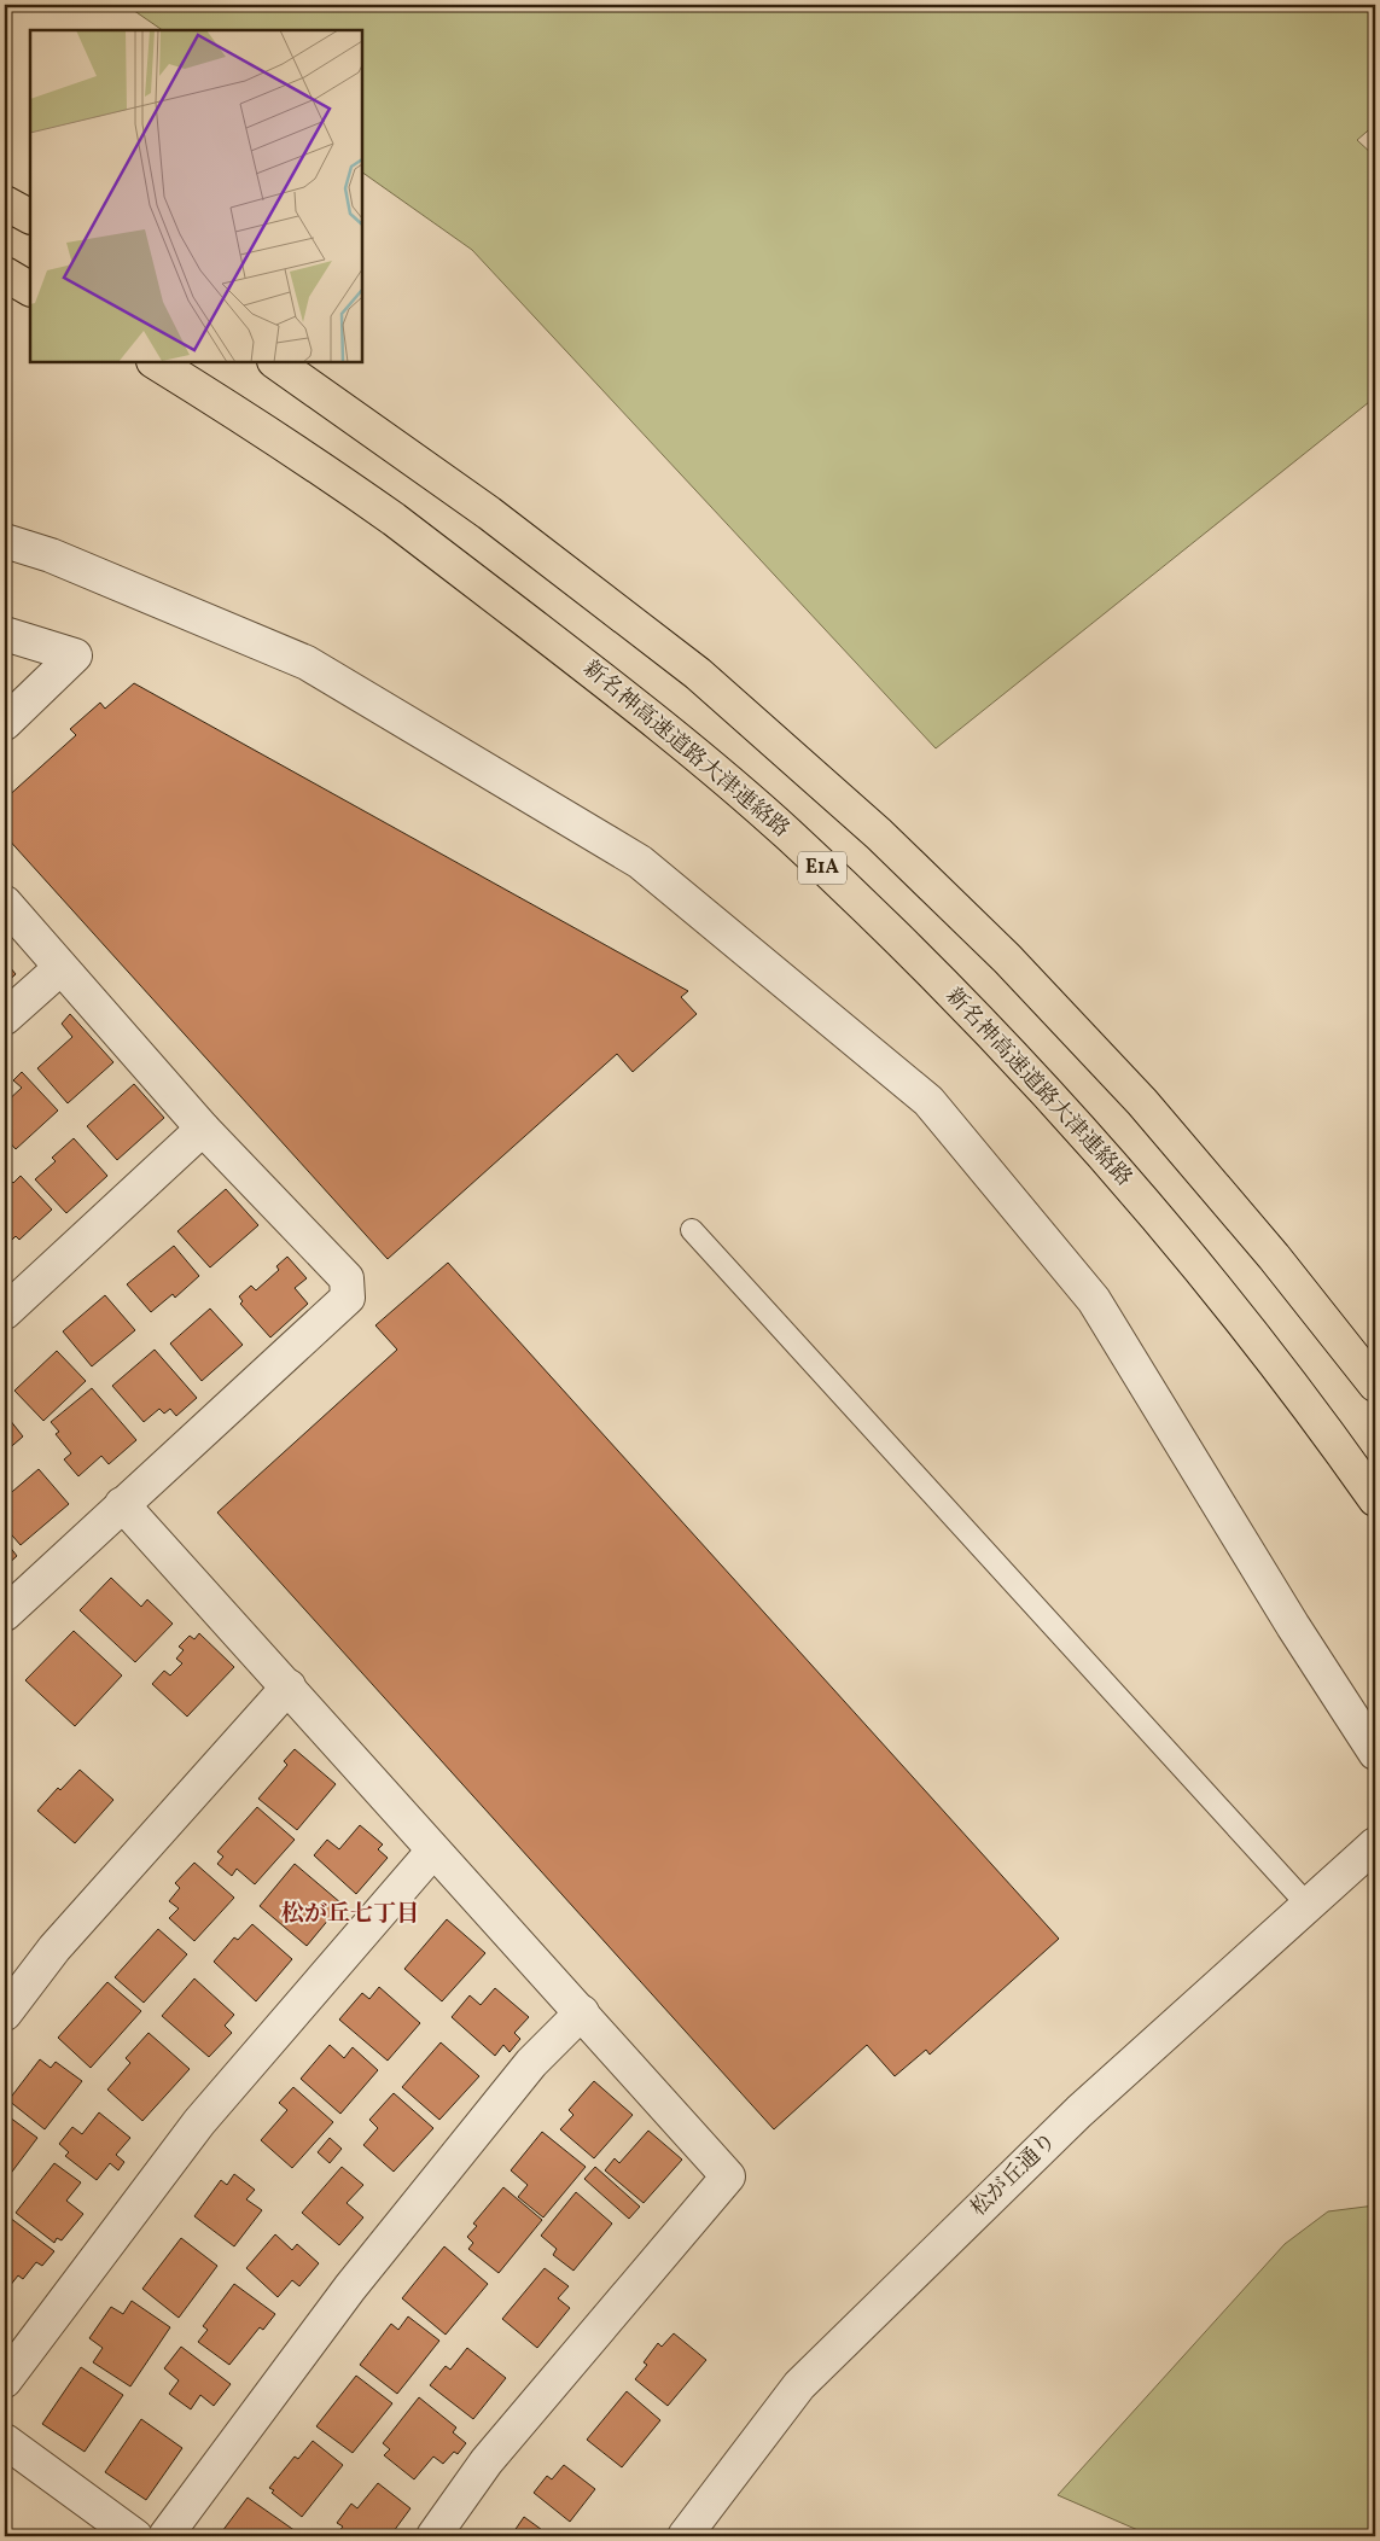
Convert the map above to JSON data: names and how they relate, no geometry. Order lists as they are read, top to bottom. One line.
{"streets":{"highway":["新名神高速道路大津連絡路","E1A"],"street":["松が丘通り"]},"districts":["松が丘七丁目"]}
